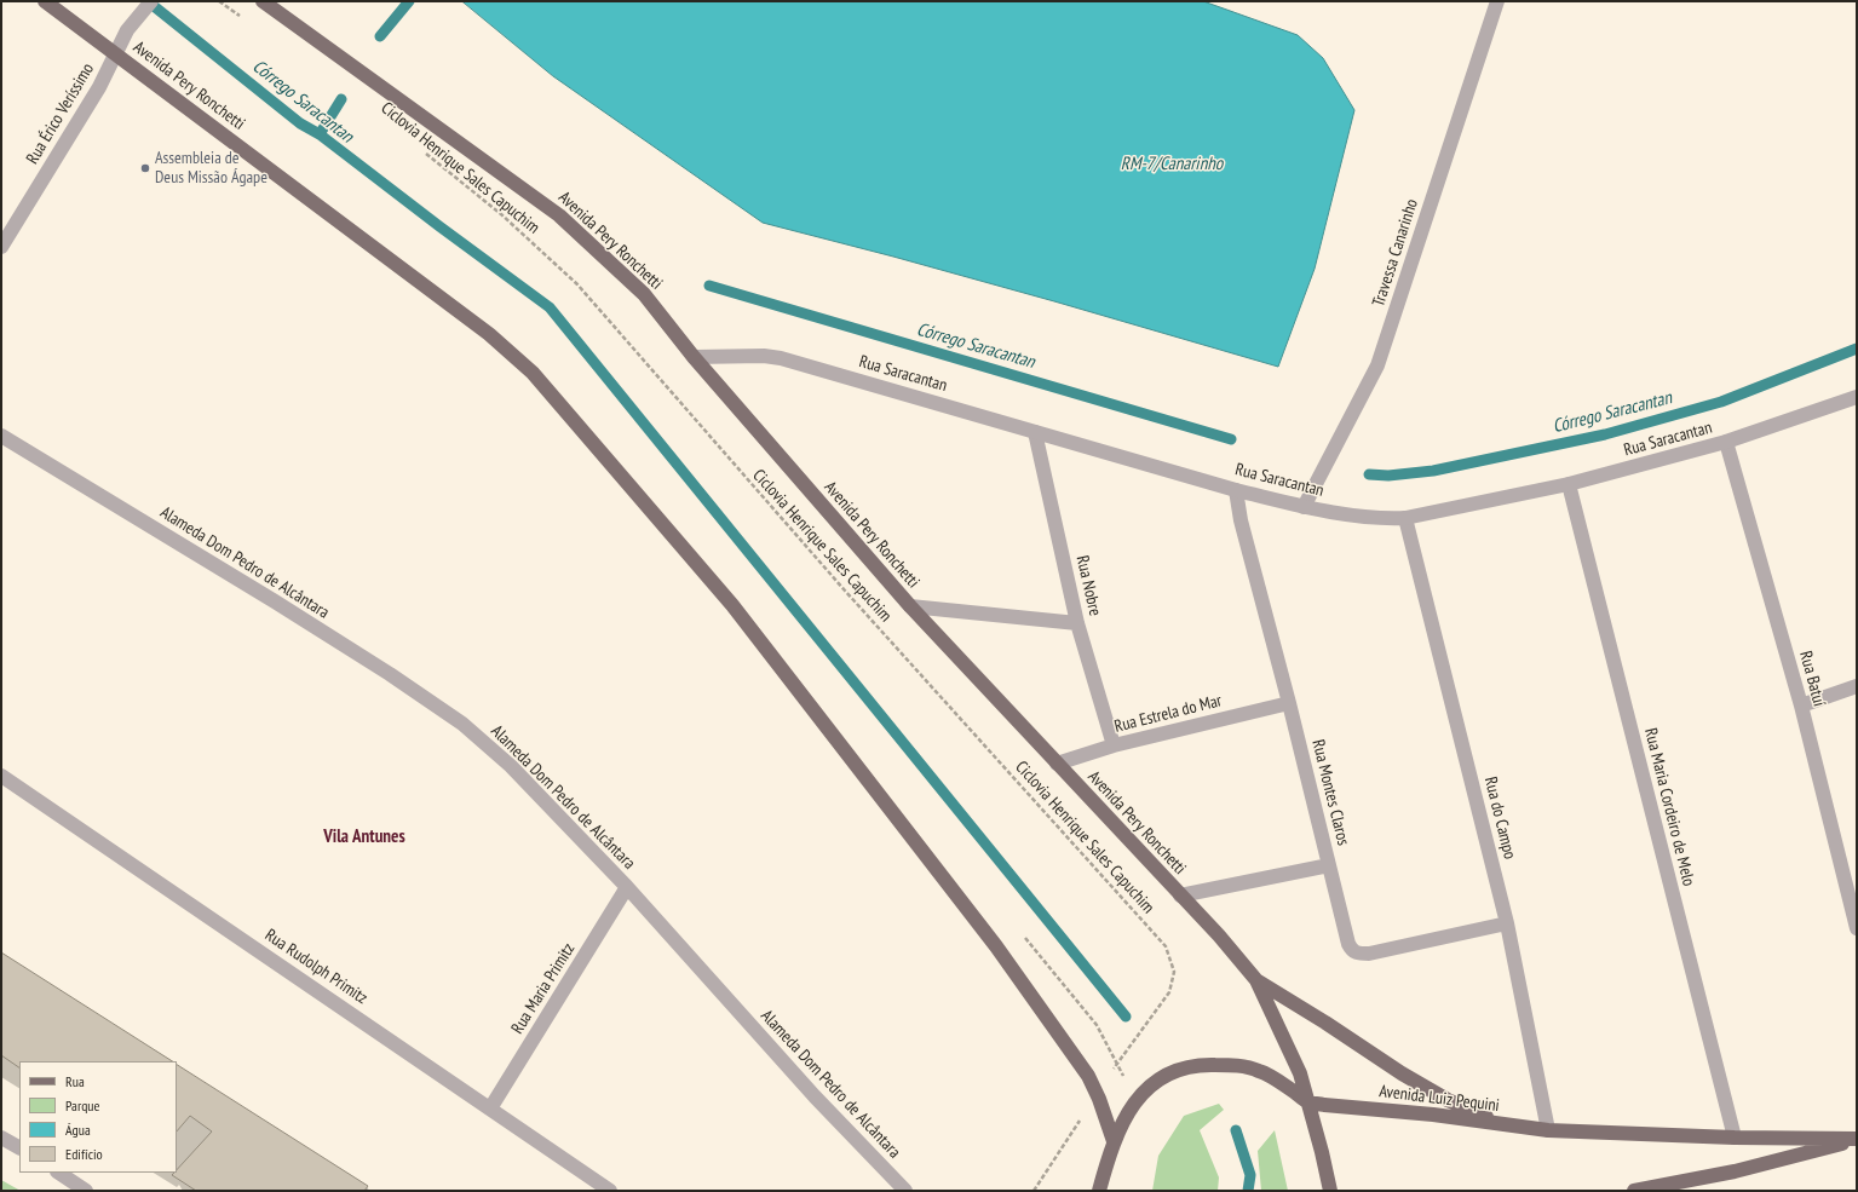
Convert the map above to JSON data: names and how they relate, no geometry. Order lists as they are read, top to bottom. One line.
{"streets":{"main road":["Avenida Pery Ronchetti","Avenida Luiz Pequini"],"street":["Rua Érico Veríssimo","Travessa Canarinho","Rua Saracantan","Alameda Dom Pedro de Alcântara","Rua Nobre","Rua Batuí","Rua Estrela do Mar","Rua Montes Claros","Rua Maria Cordeiro de Melo","Rua do Campo","Rua Rudolph Primitz","Rua Maria Primitz"],"path":["Ciclovia Henrique Sales Capuchim"]},"crossings":[["Avenida Pery Ronchetti","Rua Érico Veríssimo"],["Avenida Pery Ronchetti","Ciclovia Henrique Sales Capuchim"],["Avenida Pery Ronchetti","Rua Saracantan"],["Avenida Pery Ronchetti","Rua Estrela do Mar"],["Avenida Pery Ronchetti","Avenida Luiz Pequini"],["Travessa Canarinho","Rua Saracantan"],["Rua Saracantan","Rua Nobre"],["Rua Saracantan","Rua Batuí"],["Rua Saracantan","Rua Montes Claros"],["Rua Saracantan","Rua Maria Cordeiro de Melo"],["Rua Saracantan","Rua do Campo"],["Alameda Dom Pedro de Alcântara","Rua Maria Primitz"],["Rua Nobre","Rua Estrela do Mar"],["Rua Estrela do Mar","Rua Montes Claros"],["Rua Montes Claros","Rua do Campo"],["Rua Maria Cordeiro de Melo","Avenida Luiz Pequini"],["Rua do Campo","Avenida Luiz Pequini"],["Rua Rudolph Primitz","Rua Maria Primitz"]],"districts":["Vila Antunes"],"water":["Córrego Saracantan","RM-7/Canarinho"],"places":["Assembleia de Deus Missão Ágape"],"legend":["Rua","Parque","Água","Edifício"]}
